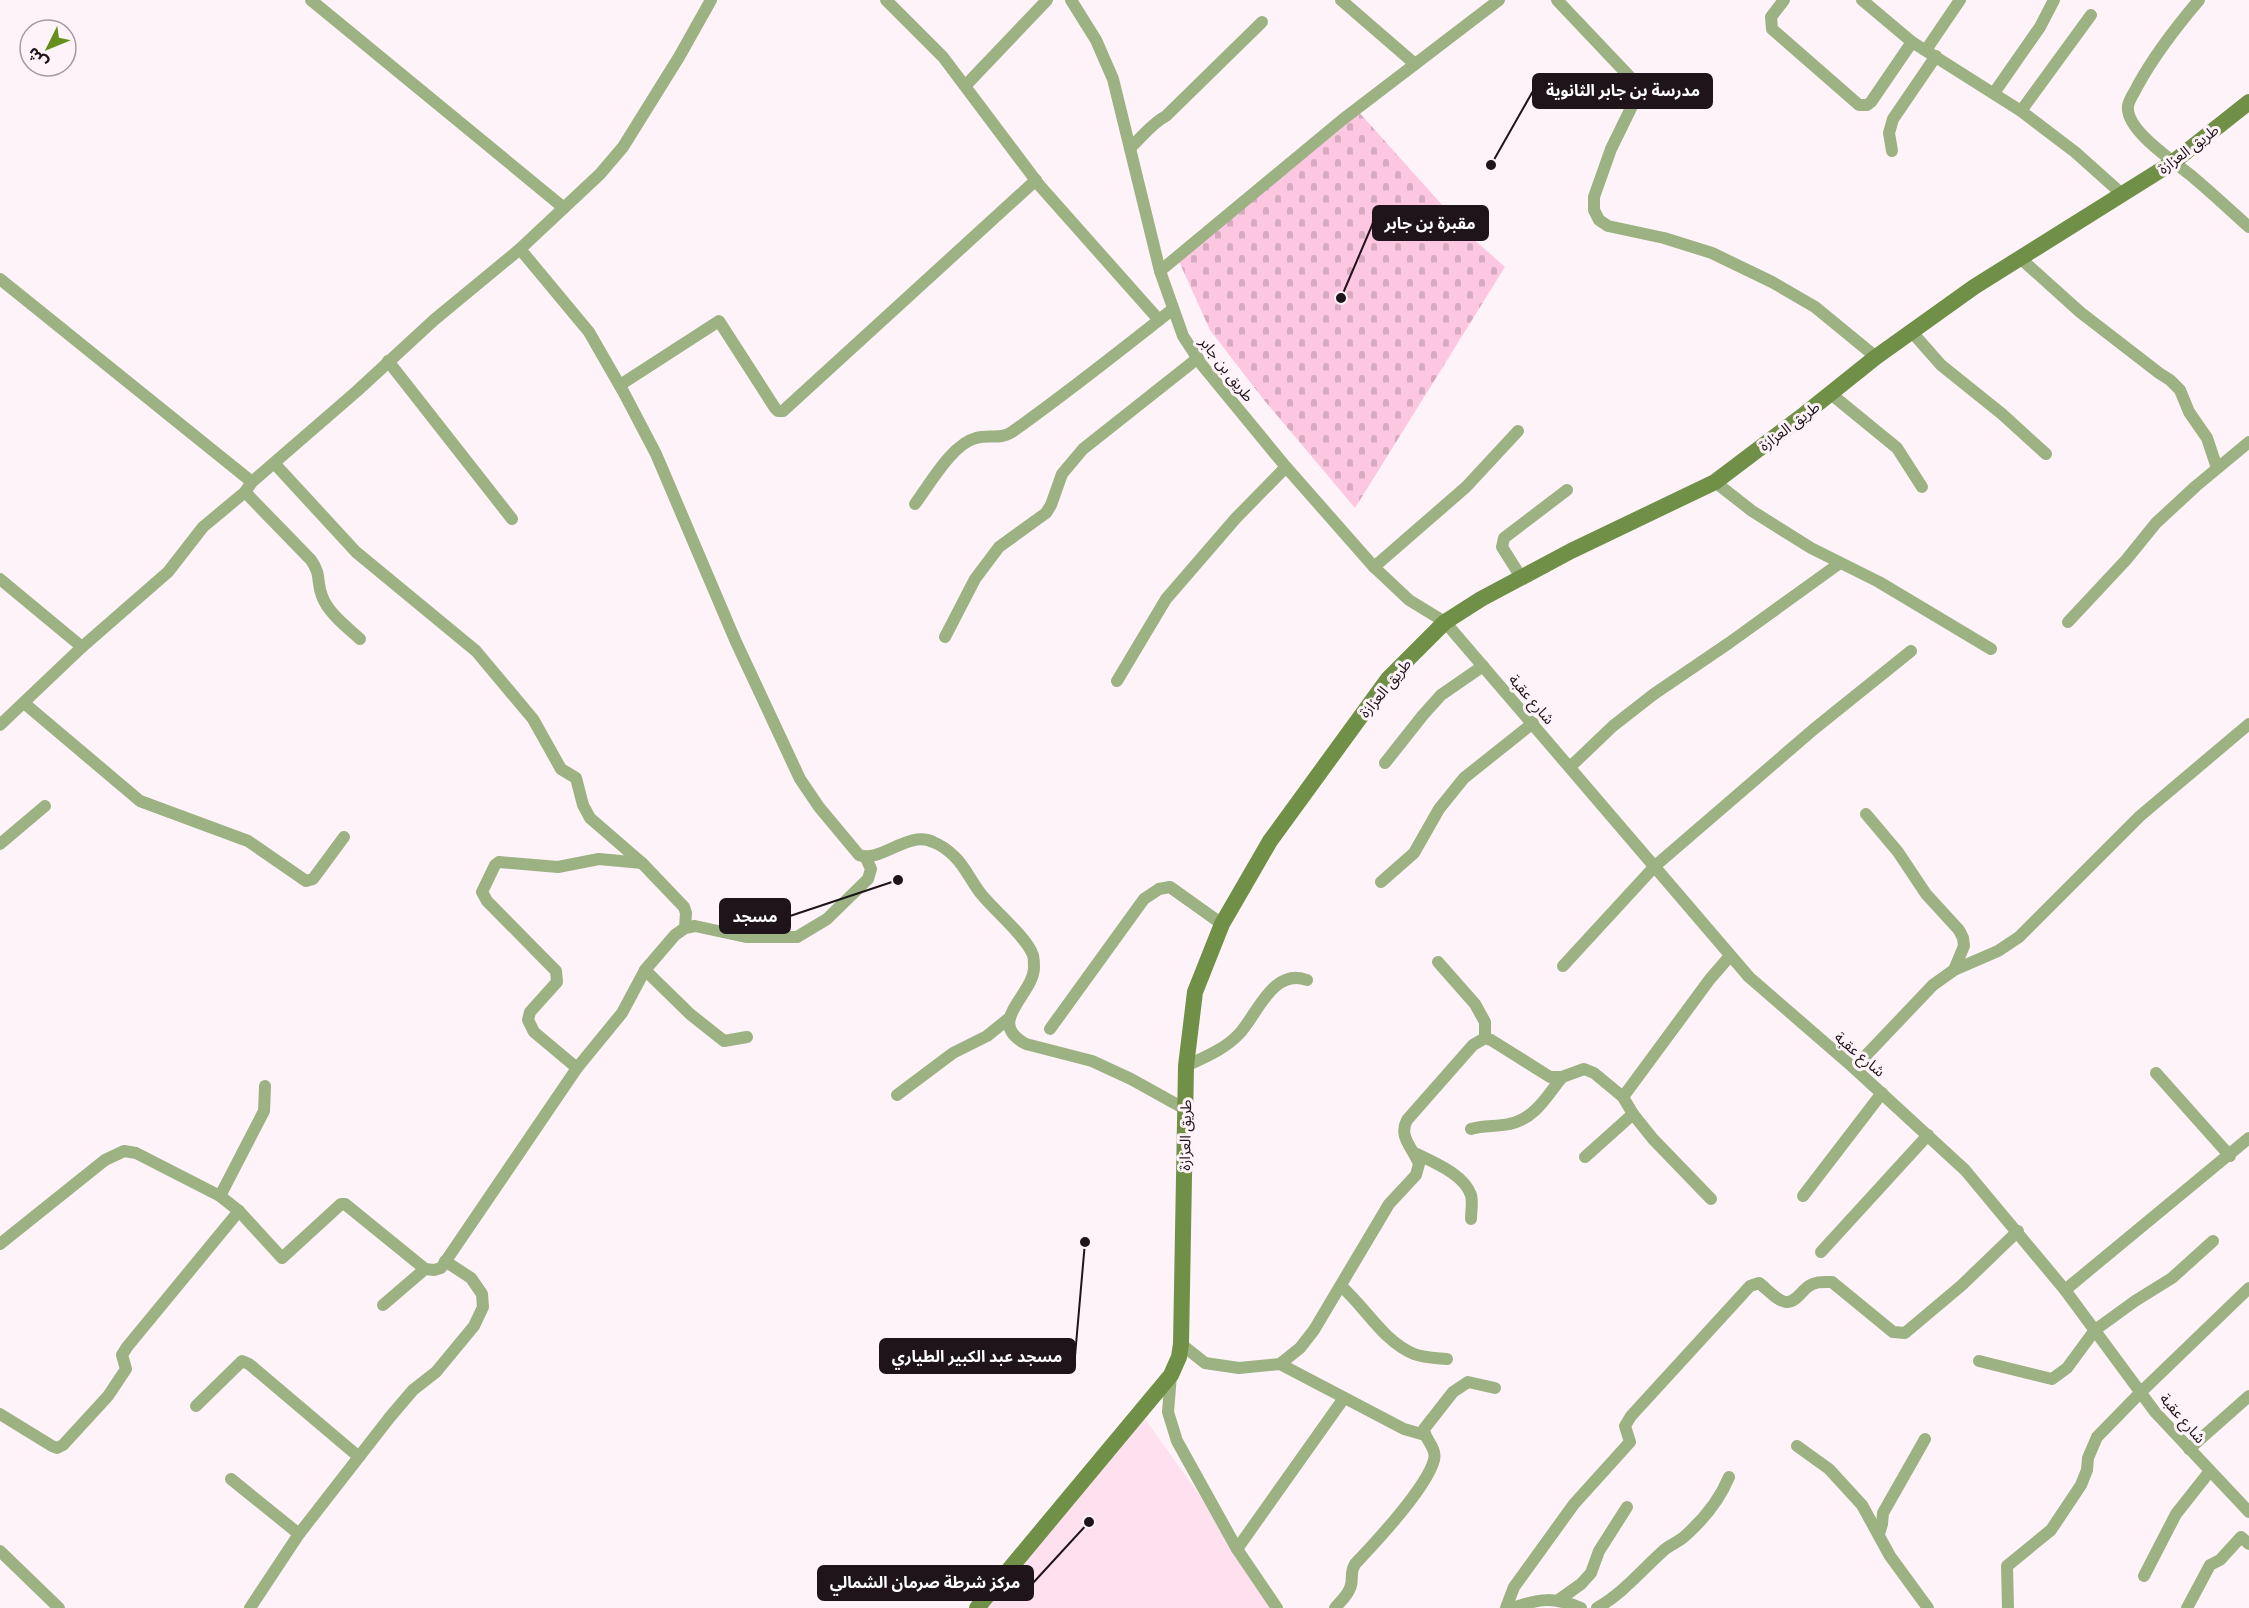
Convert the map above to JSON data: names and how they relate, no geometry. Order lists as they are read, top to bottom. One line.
{"streets":{"street":["طريق العزازة","طريق بن جابر","شارع عقبة"]},"crossings":[["طريق العزازة","طريق بن جابر"],["طريق العزازة","شارع عقبة"],["طريق بن جابر","شارع عقبة"]],"places":["مدرسة بن جابر الثانوية","مقبرة بن جابر","مسجد","مسجد عبد الكبير الطياري","مركز شرطة صرمان الشمالي"],"north":"bottom left"}
